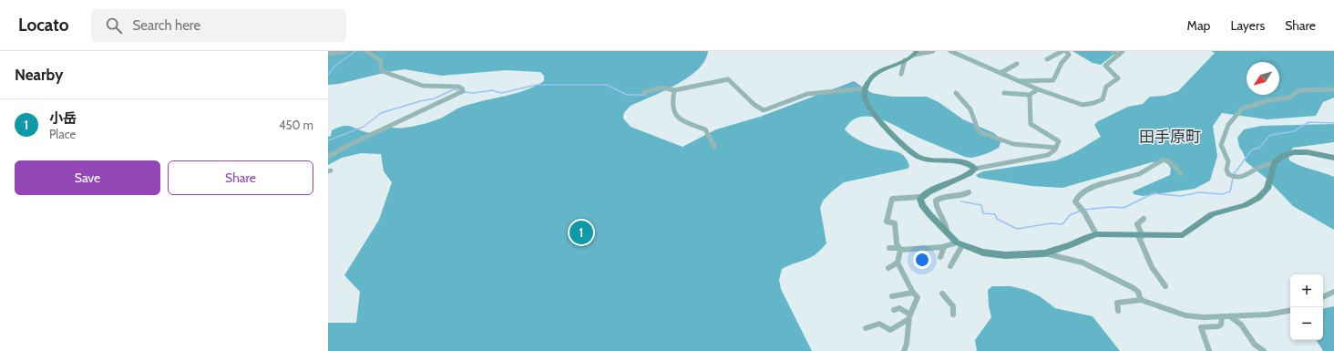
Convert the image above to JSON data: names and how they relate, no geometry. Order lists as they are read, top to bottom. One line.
{"districts":["田手原町"],"north":"bottom left","page":{"header":"Locato","search":"Search here","nav":["Map","Layers","Share"],"heading":"Nearby","list":[{"mark":"1","name":"小岳","note":"Place","value":"450 m"}],"buttons":["Save","Share"],"pins":"1","map_buttons":["+","−"]}}
